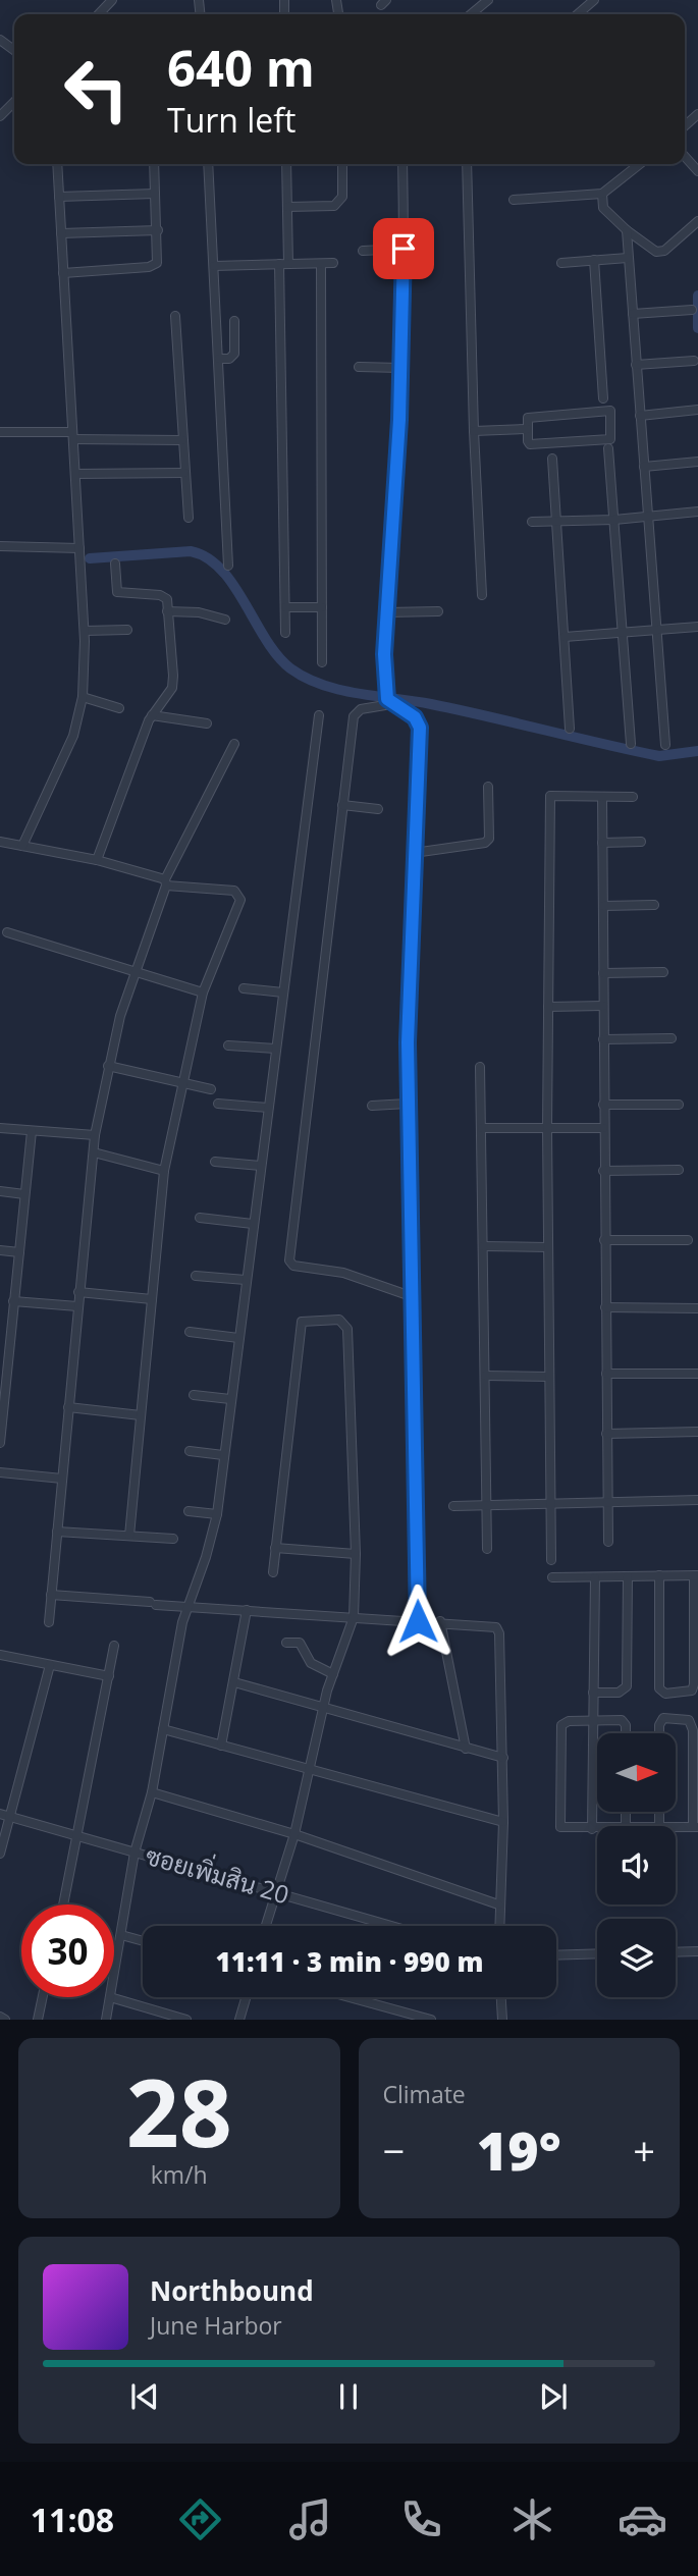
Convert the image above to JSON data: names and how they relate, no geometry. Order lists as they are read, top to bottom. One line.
{"streets":{"street":["ซอยเพิ่มสิน 20"]},"north":"right","page":{"turn":["640 m","Turn left"],"limit":"30","trip":"11:11 · 3 min · 990 m","tile":[["28","km/h"],"Climate"],"heat":["−","19°","+"],"song":["Northbound","June Harbor"],"tabs":"11:08"}}
